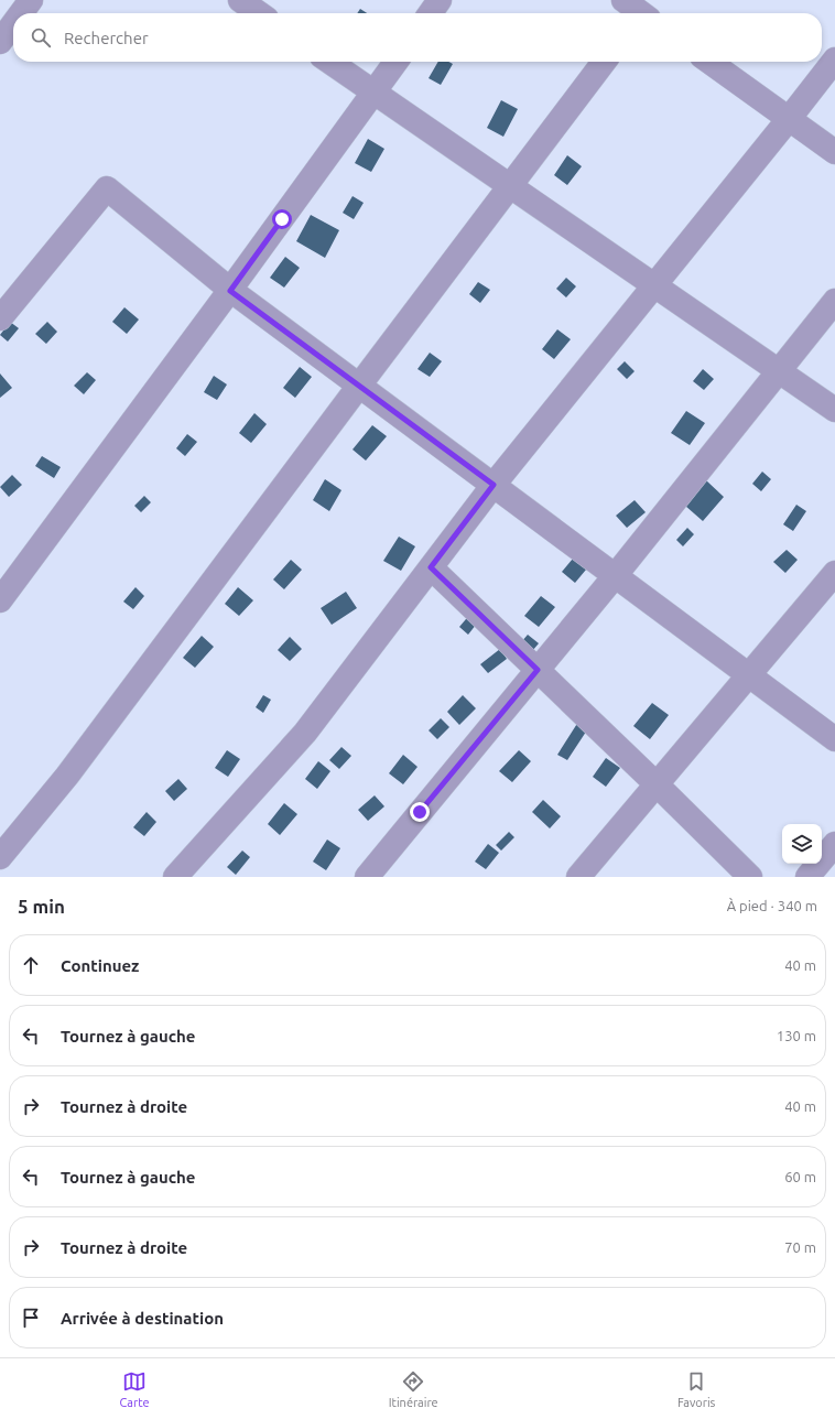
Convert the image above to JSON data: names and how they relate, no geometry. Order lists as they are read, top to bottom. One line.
{"page":{"search":"Rechercher","heading":["5 min","À pied · 340 m"],"list":[["Continuez","40 m"],["Tournez à gauche","130 m"],["Tournez à droite","40 m"],["Tournez à gauche","60 m"],["Tournez à droite","70 m"],"Arrivée à destination"],"nav":["Carte","Itinéraire","Favoris"]}}
